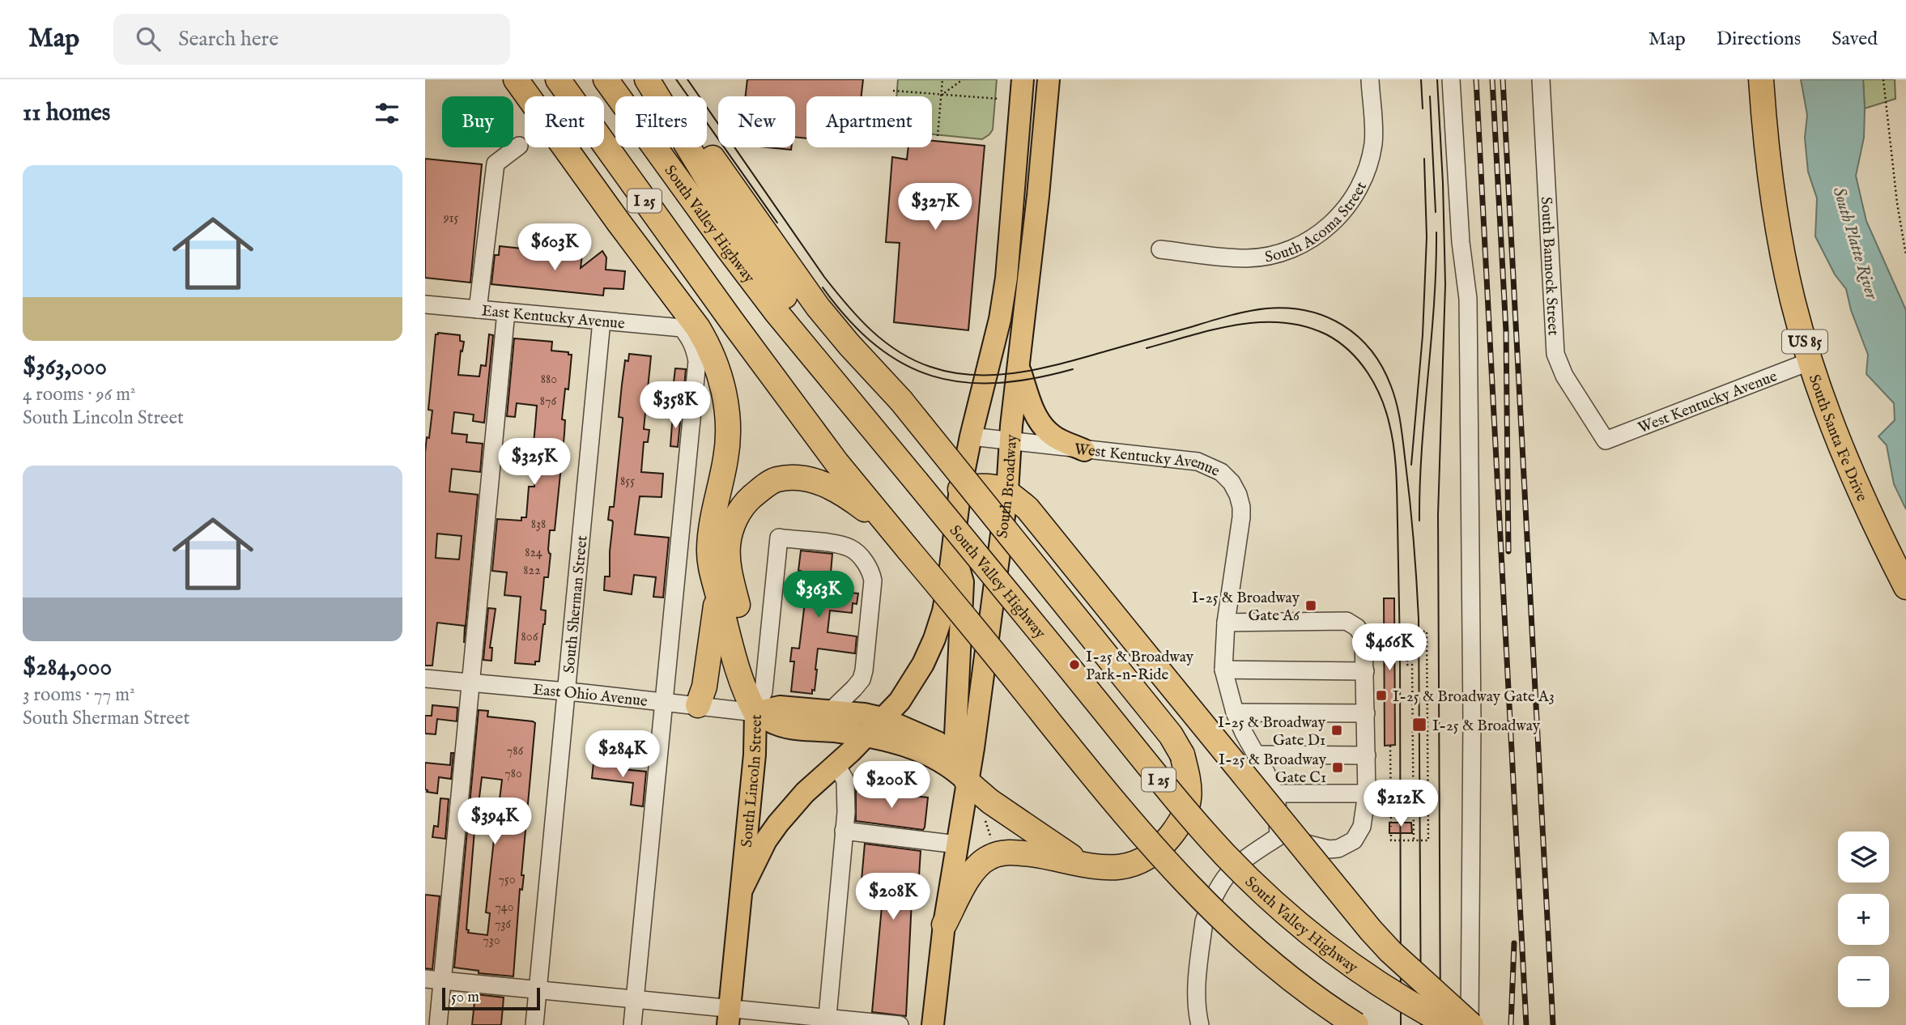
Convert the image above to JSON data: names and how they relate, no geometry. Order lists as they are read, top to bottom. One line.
{"streets":{"highway":["I 25","South Valley Highway","US 85","South Santa Fe Drive"],"main road":["South Broadway","East Ohio Avenue","South Lincoln Street"],"street":["South Acoma Street","South Bannock Street","East Kentucky Avenue","West Kentucky Avenue","South Sherman Street"]},"crossings":[["South Bannock Street","West Kentucky Avenue"],["East Kentucky Avenue","South Sherman Street"],["East Kentucky Avenue","East Ohio Avenue"],["West Kentucky Avenue","South Santa Fe Drive"],["West Kentucky Avenue","South Broadway"],["South Broadway","East Ohio Avenue"],["South Sherman Street","East Ohio Avenue"],["East Ohio Avenue","South Lincoln Street"]],"water":["South Platte River"],"places":{"transit":["I-25 & Broadway Gate A6","I-25 & Broadway Gate A3","I-25 & Broadway","I-25 & Broadway Gate D1","I-25 & Broadway Gate C1"],"other":["I-25 & Broadway Park-n-Ride"]},"house_numbers":["915","880","876","855","838","824","822","806","786","780","750","740","736","730"],"scale_bar":"50 m","page":{"header":"Map","search":"Search here","nav":["Map","Directions","Saved"],"heading":"11 homes","chip":["Buy","Rent","Filters","New","Apartment"],"list":[{"name":"$363,000","note":"4 rooms · 96 m² · South Lincoln Street"},{"name":"$284,000","note":"3 rooms · 77 m² · South Sherman Street"}],"price":["$327K","$603K","$358K","$325K","$363K","$466K","$284K","$200K","$212K","$394K","$208K"],"map_buttons":["+","−"],"scale":"50 m"}}
